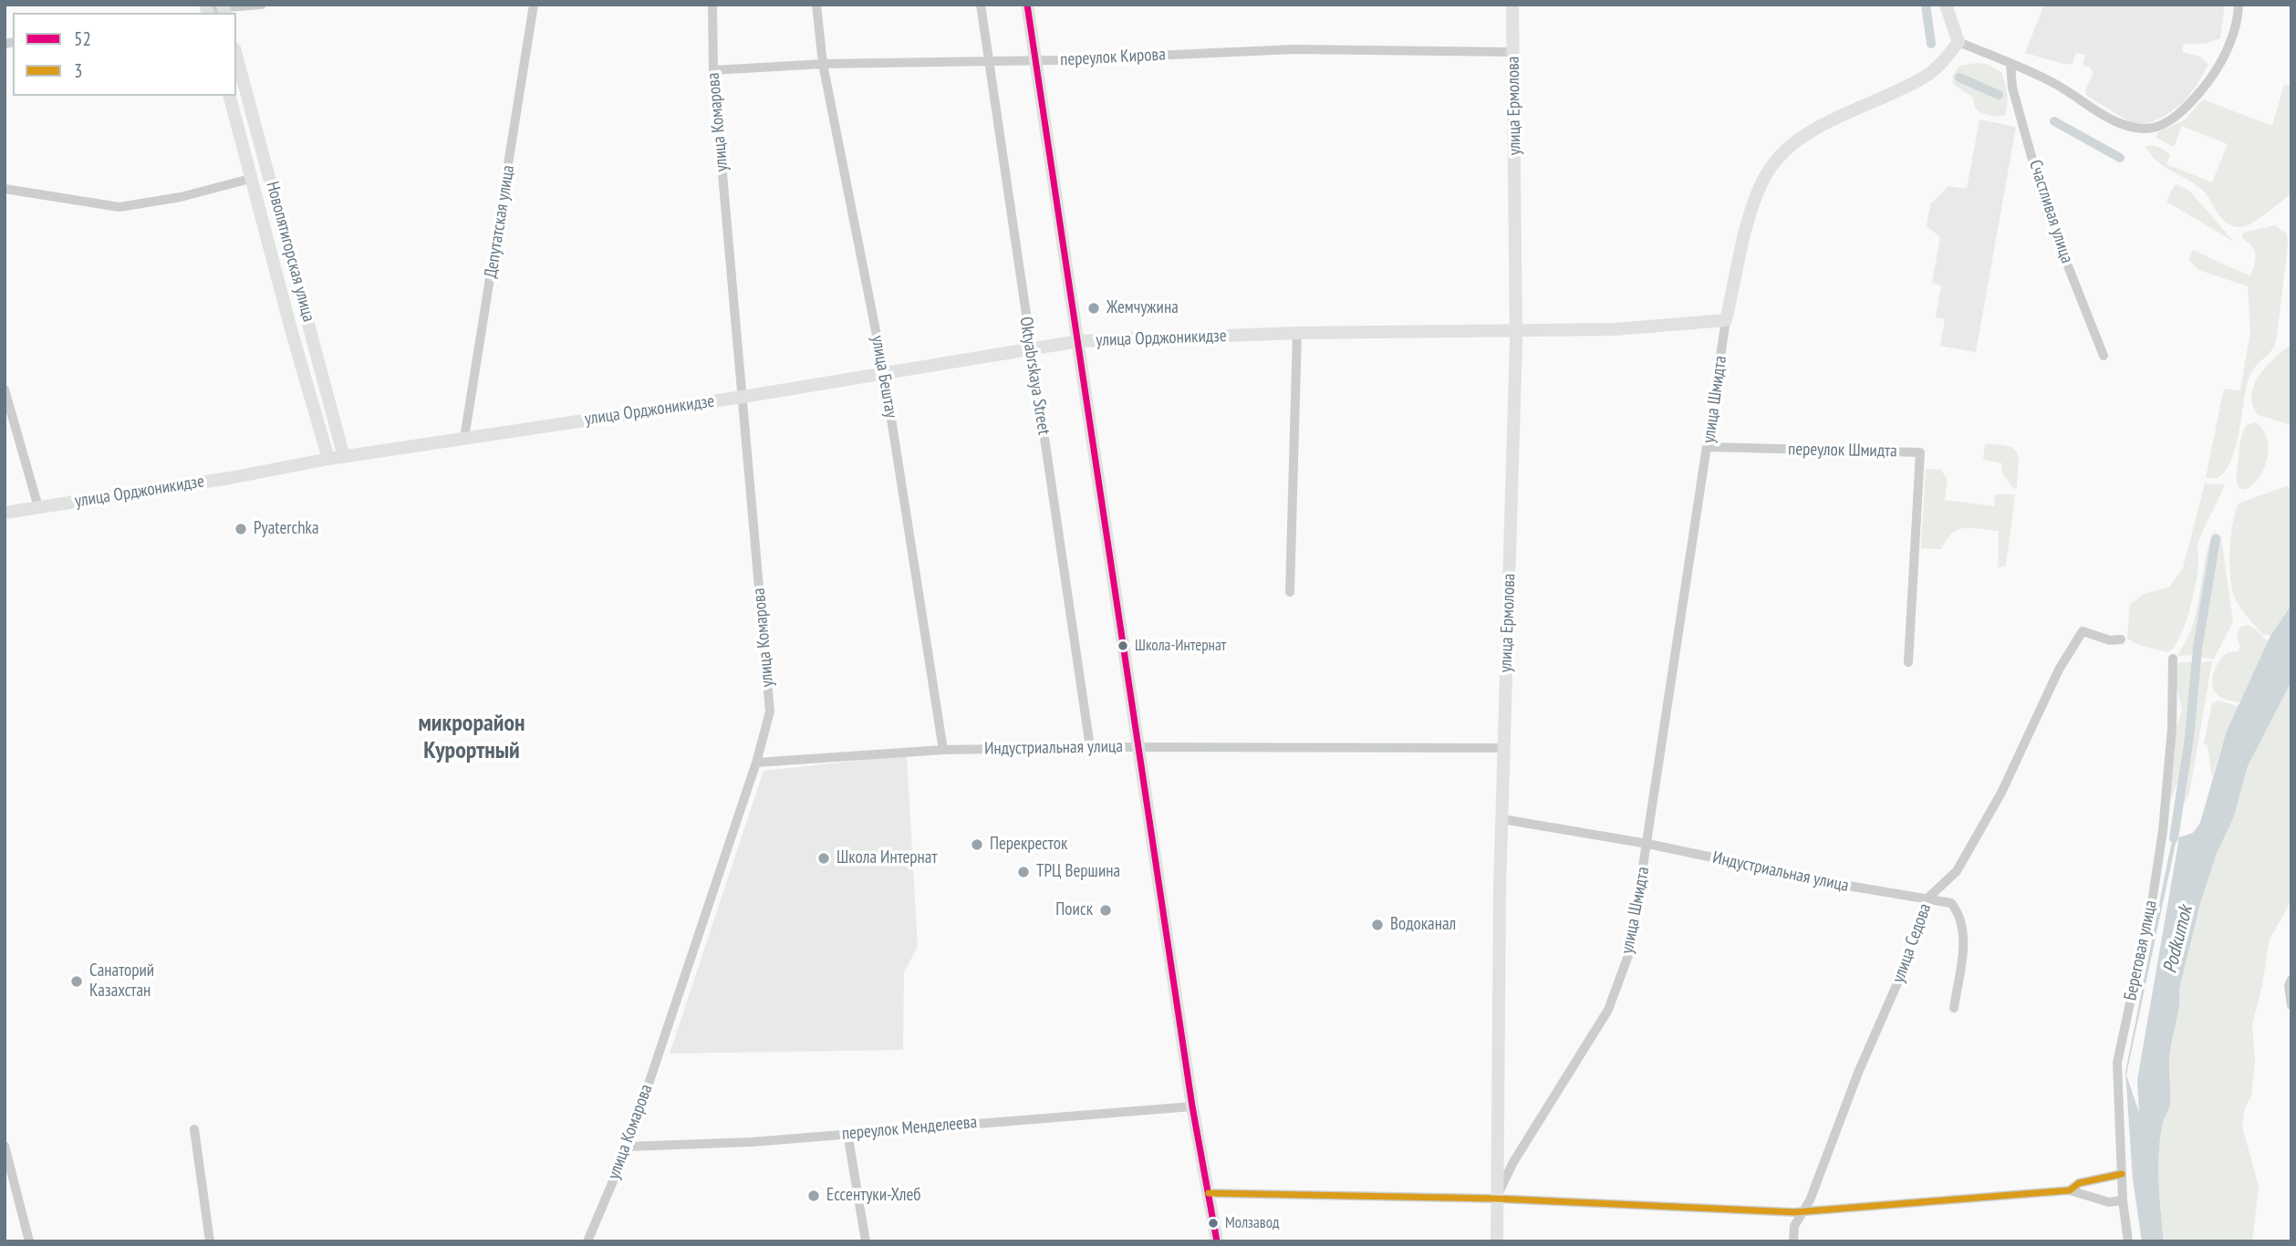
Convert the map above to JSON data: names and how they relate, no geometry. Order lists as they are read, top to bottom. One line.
{"streets":{"street":["переулок Кирова","улица Ермолова","улица Комарова","Счастливая улица","Депутатская улица","Новопятигорская улица","улица Орджоникидзе","Oktyabrskaya Street","улица Бештау","улица Шмидта","переулок Шмидта","Индустриальная улица","улица Седова","Береговая улица","переулок Менделеева"]},"crossings":[["переулок Кирова","улица Ермолова"],["переулок Кирова","улица Комарова"],["переулок Кирова","Oktyabrskaya Street"],["переулок Кирова","улица Бештау"],["улица Ермолова","улица Орджоникидзе"],["улица Ермолова","улица Шмидта"],["улица Ермолова","Индустриальная улица"],["улица Комарова","улица Орджоникидзе"],["улица Комарова","Индустриальная улица"],["улица Комарова","переулок Менделеева"],["Депутатская улица","улица Орджоникидзе"],["Новопятигорская улица","улица Орджоникидзе"],["улица Орджоникидзе","Oktyabrskaya Street"],["улица Орджоникидзе","улица Бештау"],["улица Орджоникидзе","улица Шмидта"],["Oktyabrskaya Street","Индустриальная улица"],["улица Бештау","Индустриальная улица"],["улица Шмидта","переулок Шмидта"],["улица Шмидта","Индустриальная улица"],["Индустриальная улица","улица Седова"]],"districts":["микрорайон Курортный"],"water":["Podkumok"],"places":["Жемчужина","Pyaterchka","Школа-Интернат","Перекресток","Школа Интернат","ТРЦ Вершина","Поиск","Водоканал","Санаторий Казахстан","Ессентуки-Хлеб","Молзавод"],"lines":["transit line 52","transit line 3"],"legend":["52","3"]}
